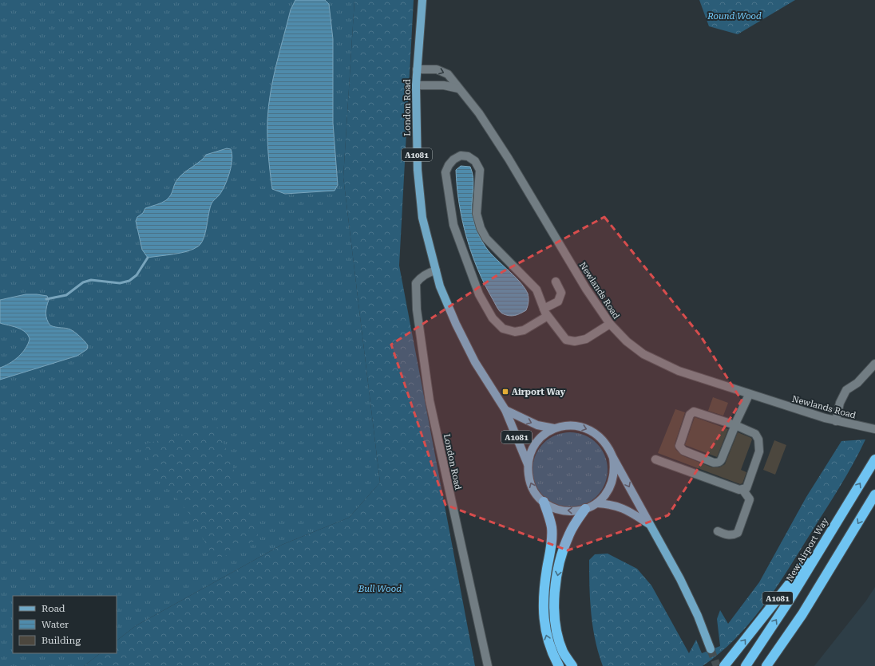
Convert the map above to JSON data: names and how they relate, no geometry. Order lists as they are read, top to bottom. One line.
{"streets":{"highway":["A1081","New Airport Way"],"main road":["London Road"],"street":["Newlands Road"]},"crossings":[["London Road","A1081"],["London Road","Newlands Road"],["A1081","New Airport Way"]],"parks":["Round Wood","Bull Wood"],"places":{"transit":["Airport Way"]},"legend":["Road","Water","Building"]}
